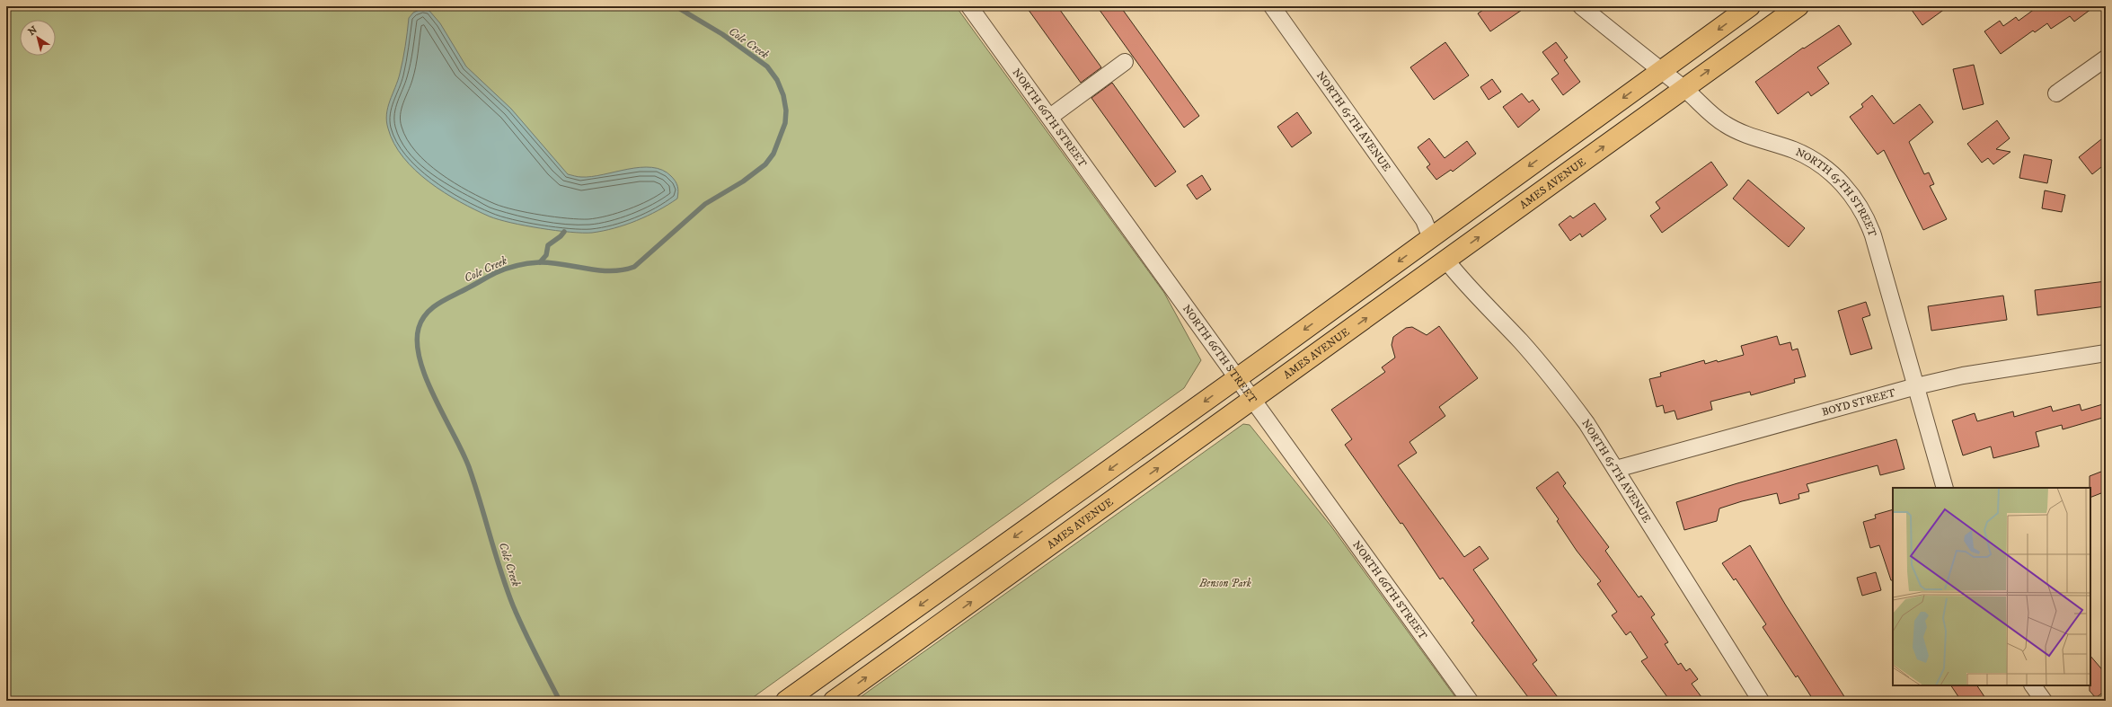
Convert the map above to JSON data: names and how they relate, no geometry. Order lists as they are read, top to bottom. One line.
{"streets":{"main road":["AMES AVENUE"],"street":["NORTH 66TH STREET","NORTH 65TH AVENUE","NORTH 65TH STREET","BOYD STREET"]},"crossings":[["NORTH 66TH STREET","AMES AVENUE"],["NORTH 65TH AVENUE","AMES AVENUE"],["NORTH 65TH AVENUE","BOYD STREET"],["AMES AVENUE","NORTH 65TH STREET"],["NORTH 65TH STREET","BOYD STREET"]],"water":["Cole Creek"],"parks":["Benson Park"],"north":"top left"}
